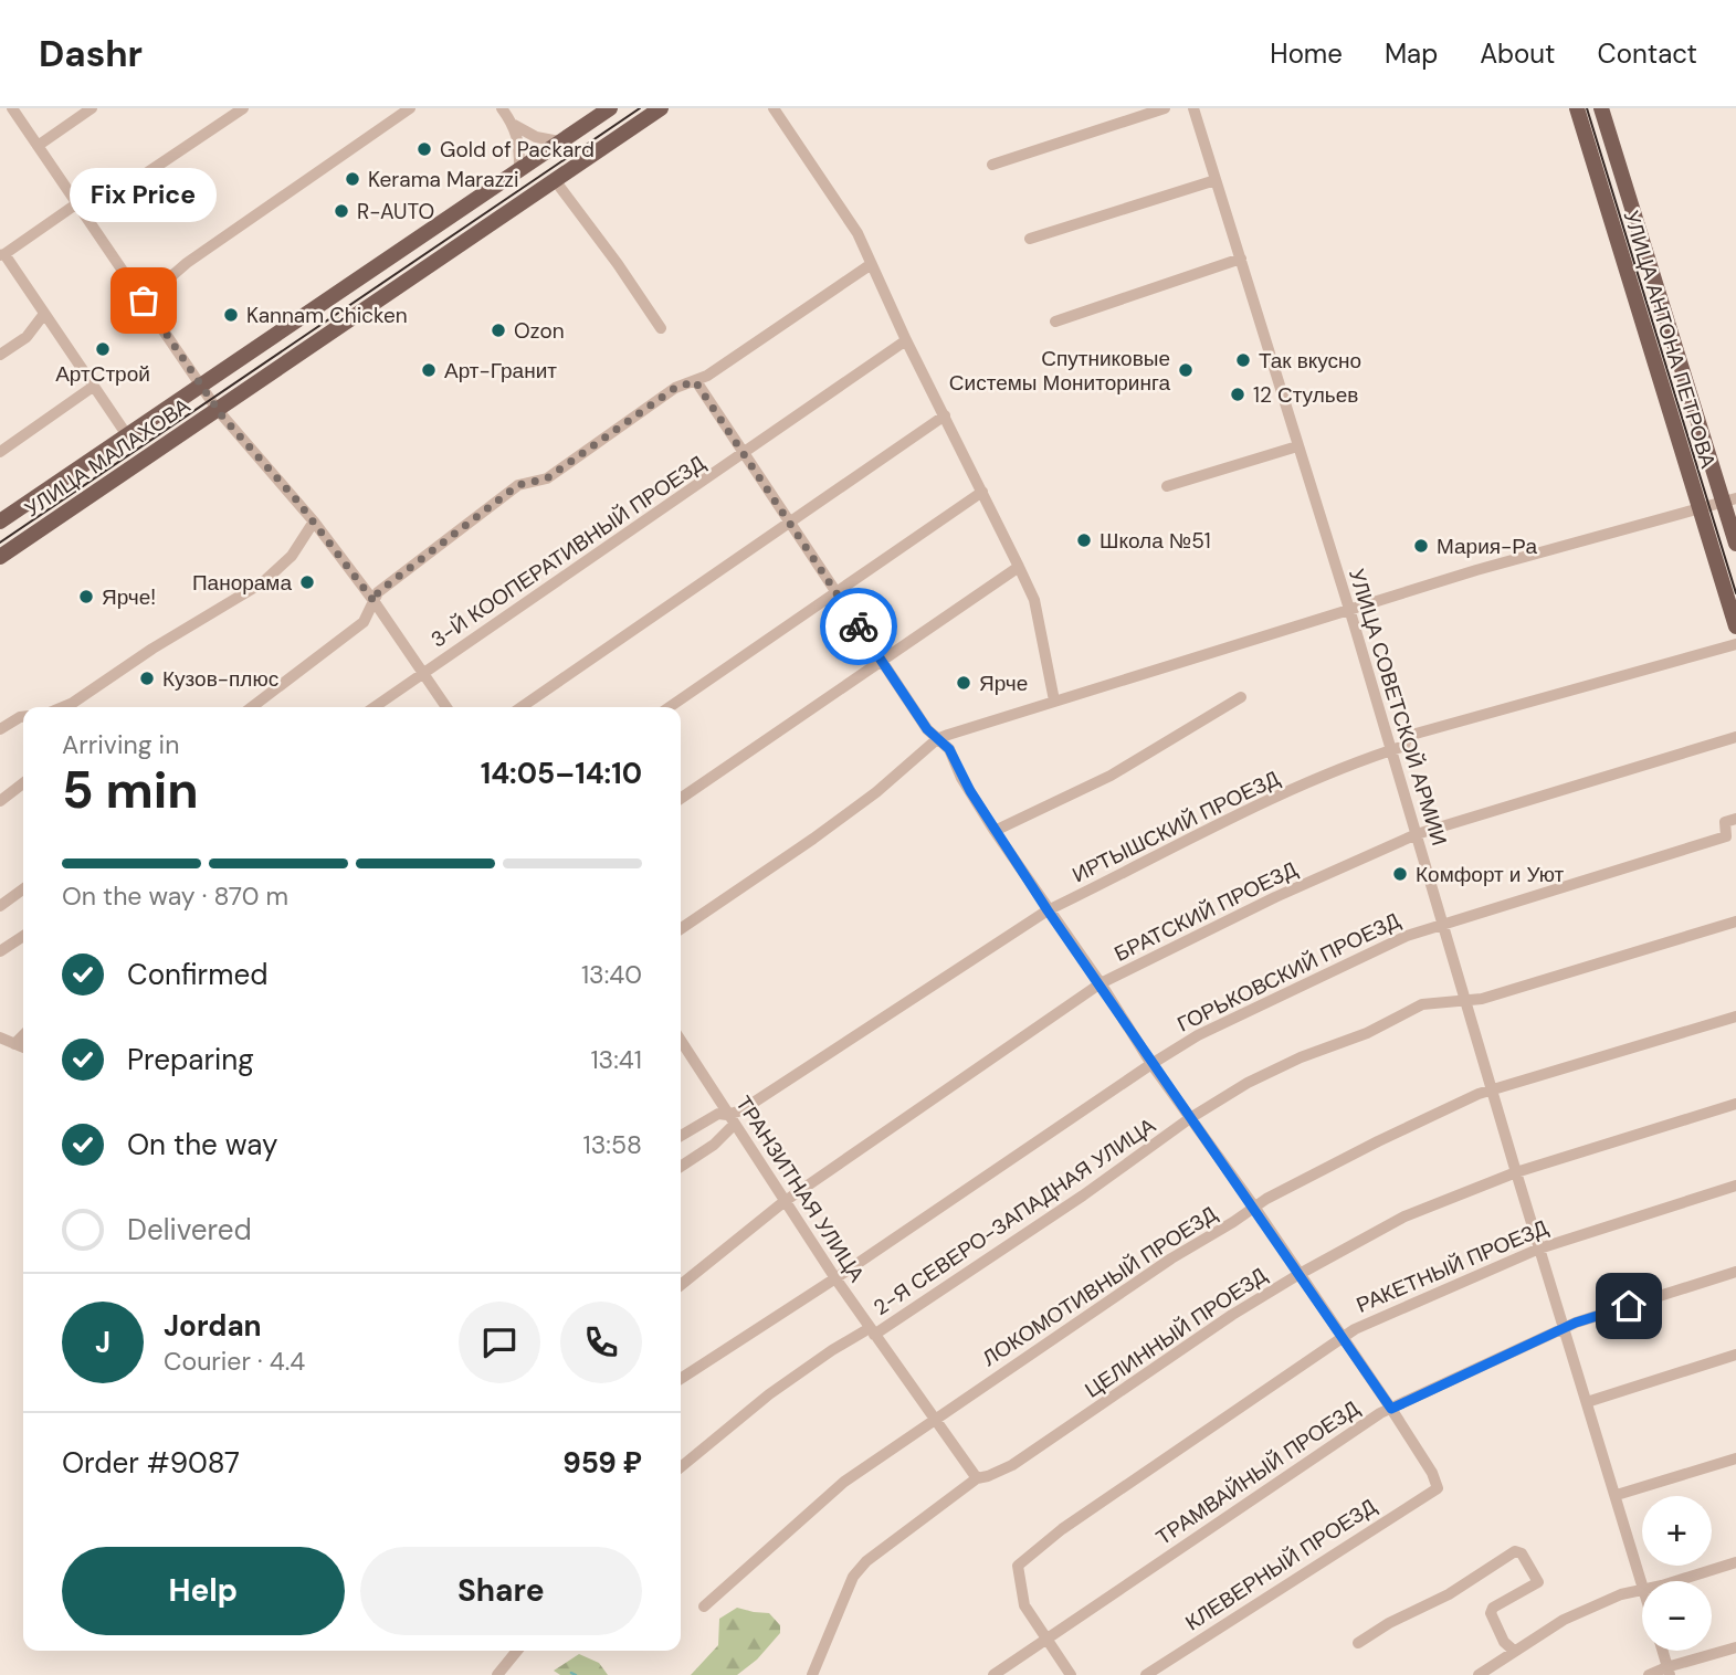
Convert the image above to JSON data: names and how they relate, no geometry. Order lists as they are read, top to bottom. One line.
{"streets":{"main road":["УЛИЦА АНТОНА ПЕТРОВА","УЛИЦА МАЛАХОВА"],"street":["3-Й КООПЕРАТИВНЫЙ ПРОЕЗД","УЛИЦА СОВЕТСКОЙ АРМИИ","ИРТЫШСКИЙ ПРОЕЗД","БРАТСКИЙ ПРОЕЗД","ГОРЬКОВСКИЙ ПРОЕЗД","ТРАНЗИТНАЯ УЛИЦА","2-Я СЕВЕРО-ЗАПАДНАЯ УЛИЦА","РАКЕТНЫЙ ПРОЕЗД","ЛОКОМОТИВНЫЙ ПРОЕЗД","ЦЕЛИННЫЙ ПРОЕЗД","ТРАМВАЙНЫЙ ПРОЕЗД","КЛЕВЕРНЫЙ ПРОЕЗД"]},"crossings":[["УЛИЦА СОВЕТСКОЙ АРМИИ","ИРТЫШСКИЙ ПРОЕЗД"],["УЛИЦА СОВЕТСКОЙ АРМИИ","БРАТСКИЙ ПРОЕЗД"],["УЛИЦА СОВЕТСКОЙ АРМИИ","ГОРЬКОВСКИЙ ПРОЕЗД"],["УЛИЦА СОВЕТСКОЙ АРМИИ","2-Я СЕВЕРО-ЗАПАДНАЯ УЛИЦА"],["УЛИЦА СОВЕТСКОЙ АРМИИ","РАКЕТНЫЙ ПРОЕЗД"],["УЛИЦА СОВЕТСКОЙ АРМИИ","ЛОКОМОТИВНЫЙ ПРОЕЗД"],["УЛИЦА СОВЕТСКОЙ АРМИИ","ЦЕЛИННЫЙ ПРОЕЗД"],["УЛИЦА СОВЕТСКОЙ АРМИИ","ТРАМВАЙНЫЙ ПРОЕЗД"],["ИРТЫШСКИЙ ПРОЕЗД","ТРАНЗИТНАЯ УЛИЦА"],["БРАТСКИЙ ПРОЕЗД","ТРАНЗИТНАЯ УЛИЦА"],["ГОРЬКОВСКИЙ ПРОЕЗД","ТРАНЗИТНАЯ УЛИЦА"],["ТРАНЗИТНАЯ УЛИЦА","2-Я СЕВЕРО-ЗАПАДНАЯ УЛИЦА"],["ТРАНЗИТНАЯ УЛИЦА","ЛОКОМОТИВНЫЙ ПРОЕЗД"],["ТРАНЗИТНАЯ УЛИЦА","ЦЕЛИННЫЙ ПРОЕЗД"],["РАКЕТНЫЙ ПРОЕЗД","ТРАМВАЙНЫЙ ПРОЕЗД"],["ТРАМВАЙНЫЙ ПРОЕЗД","КЛЕВЕРНЫЙ ПРОЕЗД"]],"places":["Gold of Packard","Kerama Marazzi","R-AUTO","Fix Price","Kannam Chicken","Ozon","АртСтрой","Так вкусно","Арт-Гранит","Спутниковые Системы Мониторинга","12 Стульев","Школа №51","Мария-Ра","Панорама","Ярче!","Кузов-плюс","Ярче","Комфорт и Уют"],"page":{"header":"Dashr","nav":["Home","Map","About","Contact"],"bubble":"Fix Price","heading":["5 min","Arriving in","14:05–14:10"],"panel":["Jordan","Courier · 4.4","Order #9087","959 ₽"],"bar":"On the way · 870 m","list":[["Confirmed","13:40"],["Preparing","13:41"],["On the way","13:58"],"Delivered"],"round":"J","map_buttons":["+","−"],"buttons":["Help","Share"]}}
